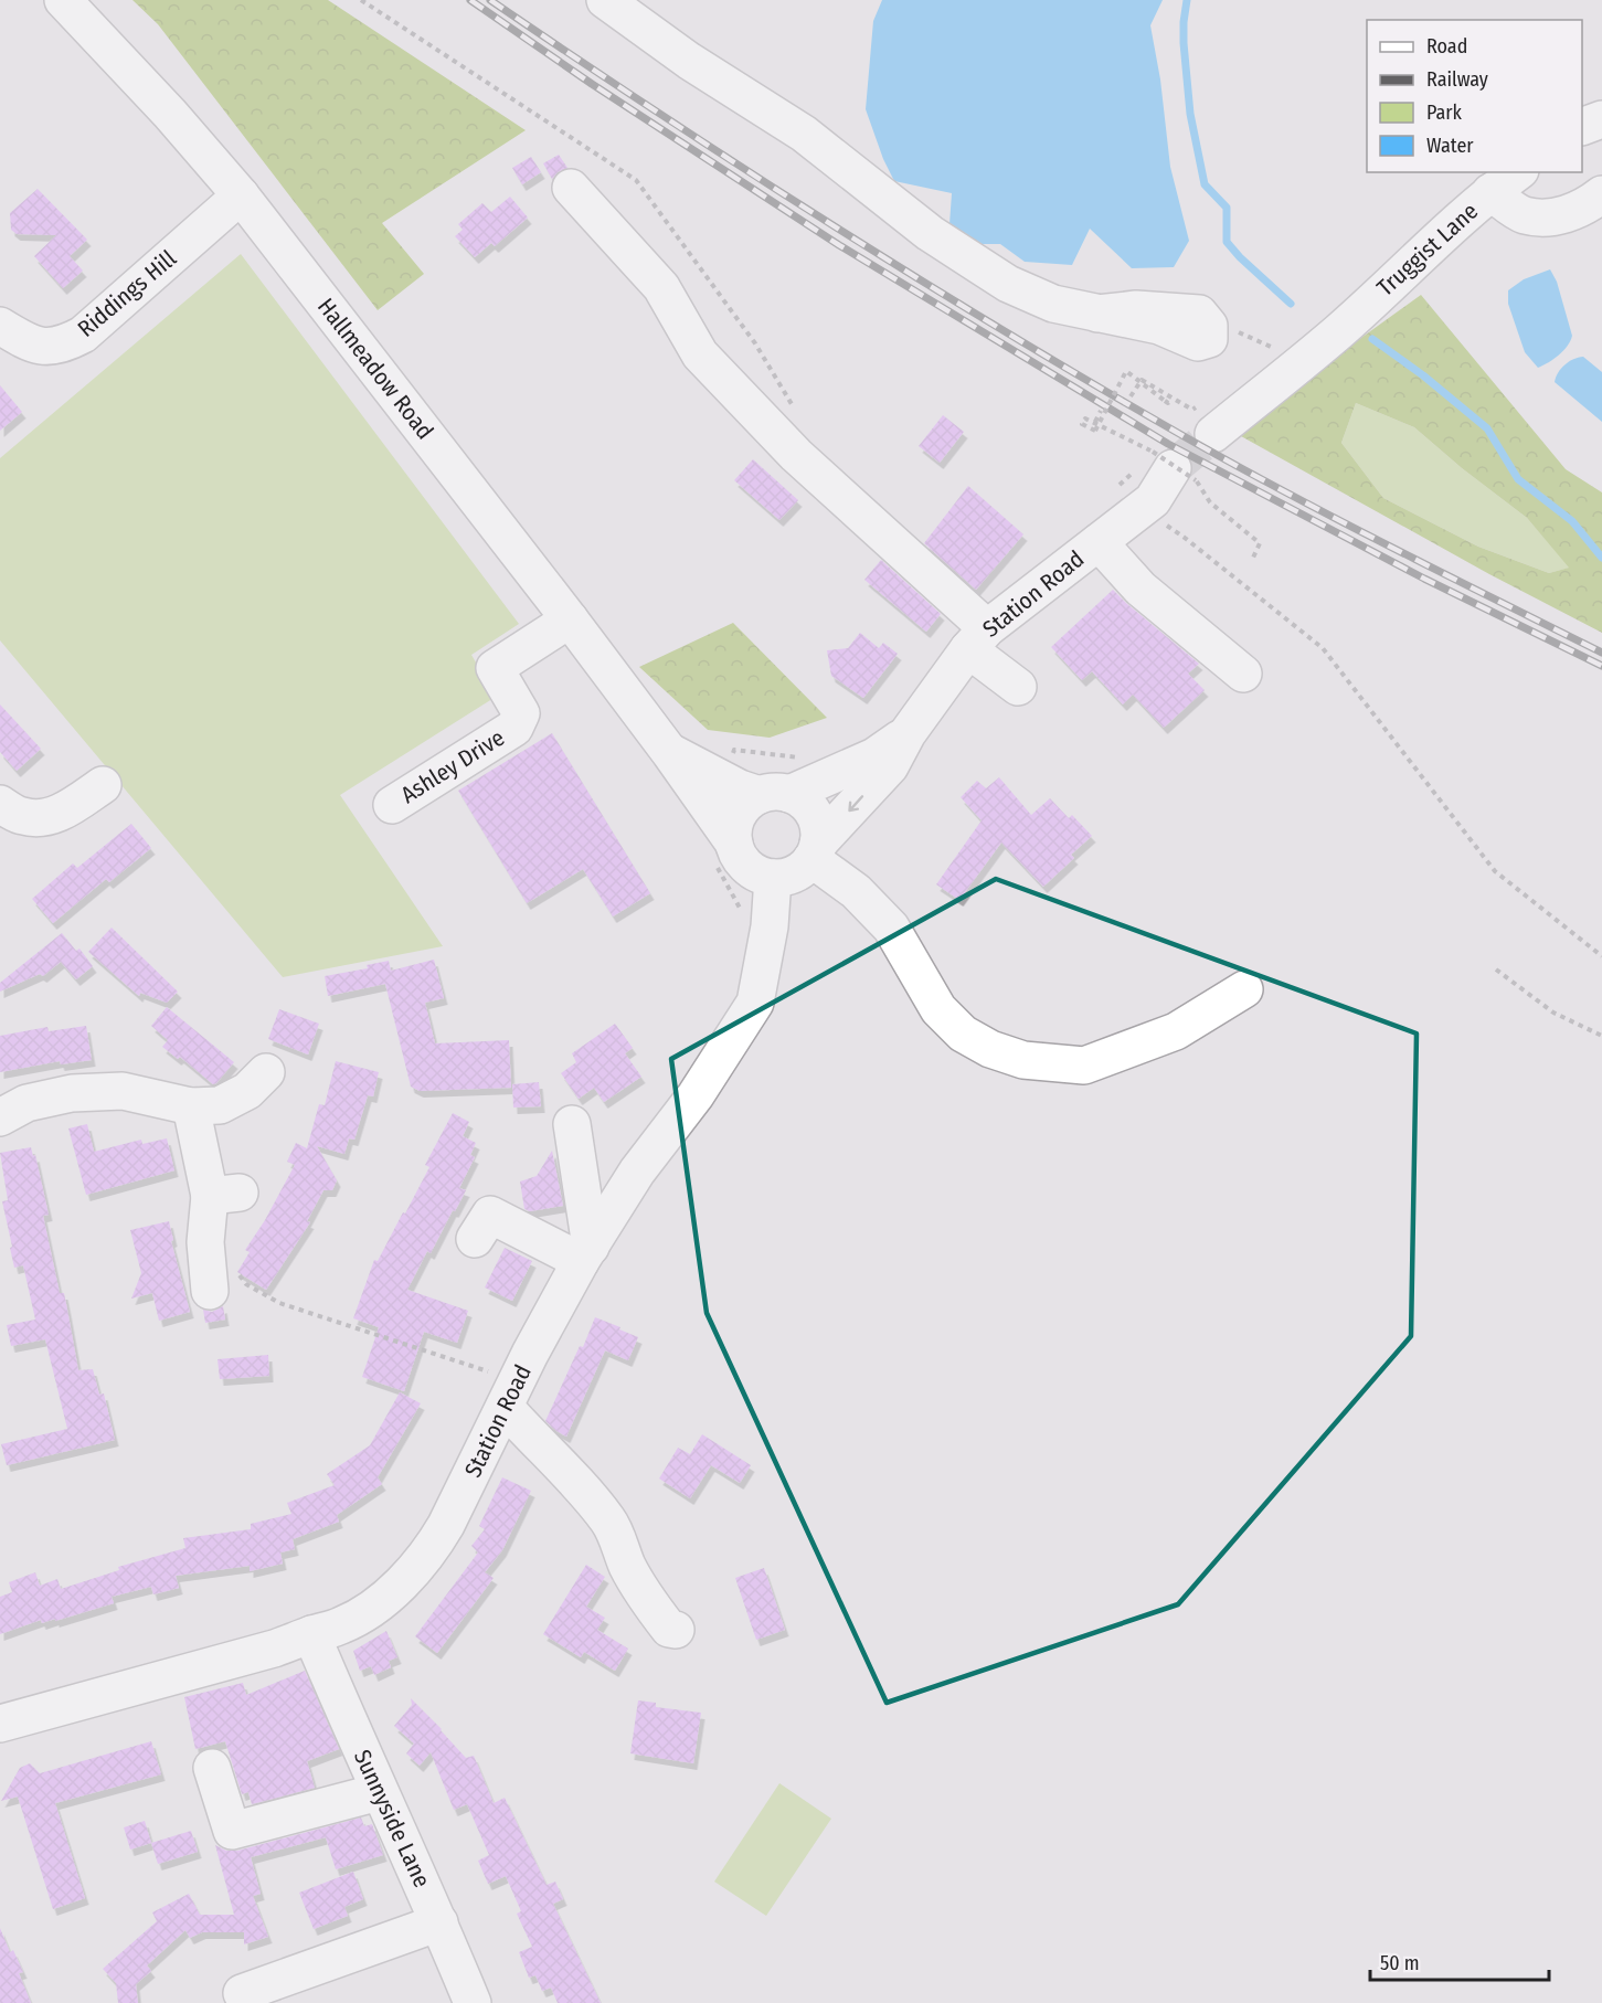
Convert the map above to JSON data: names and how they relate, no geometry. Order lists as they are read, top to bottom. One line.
{"streets":{"street":["Truggist Lane","Riddings Hill","Hallmeadow Road","Station Road","Ashley Drive","Sunnyside Lane"]},"crossings":[["Riddings Hill","Hallmeadow Road"],["Hallmeadow Road","Station Road"],["Hallmeadow Road","Ashley Drive"],["Station Road","Sunnyside Lane"]],"legend":["Road","Railway","Park","Water"],"scale_bar":"50 m"}
